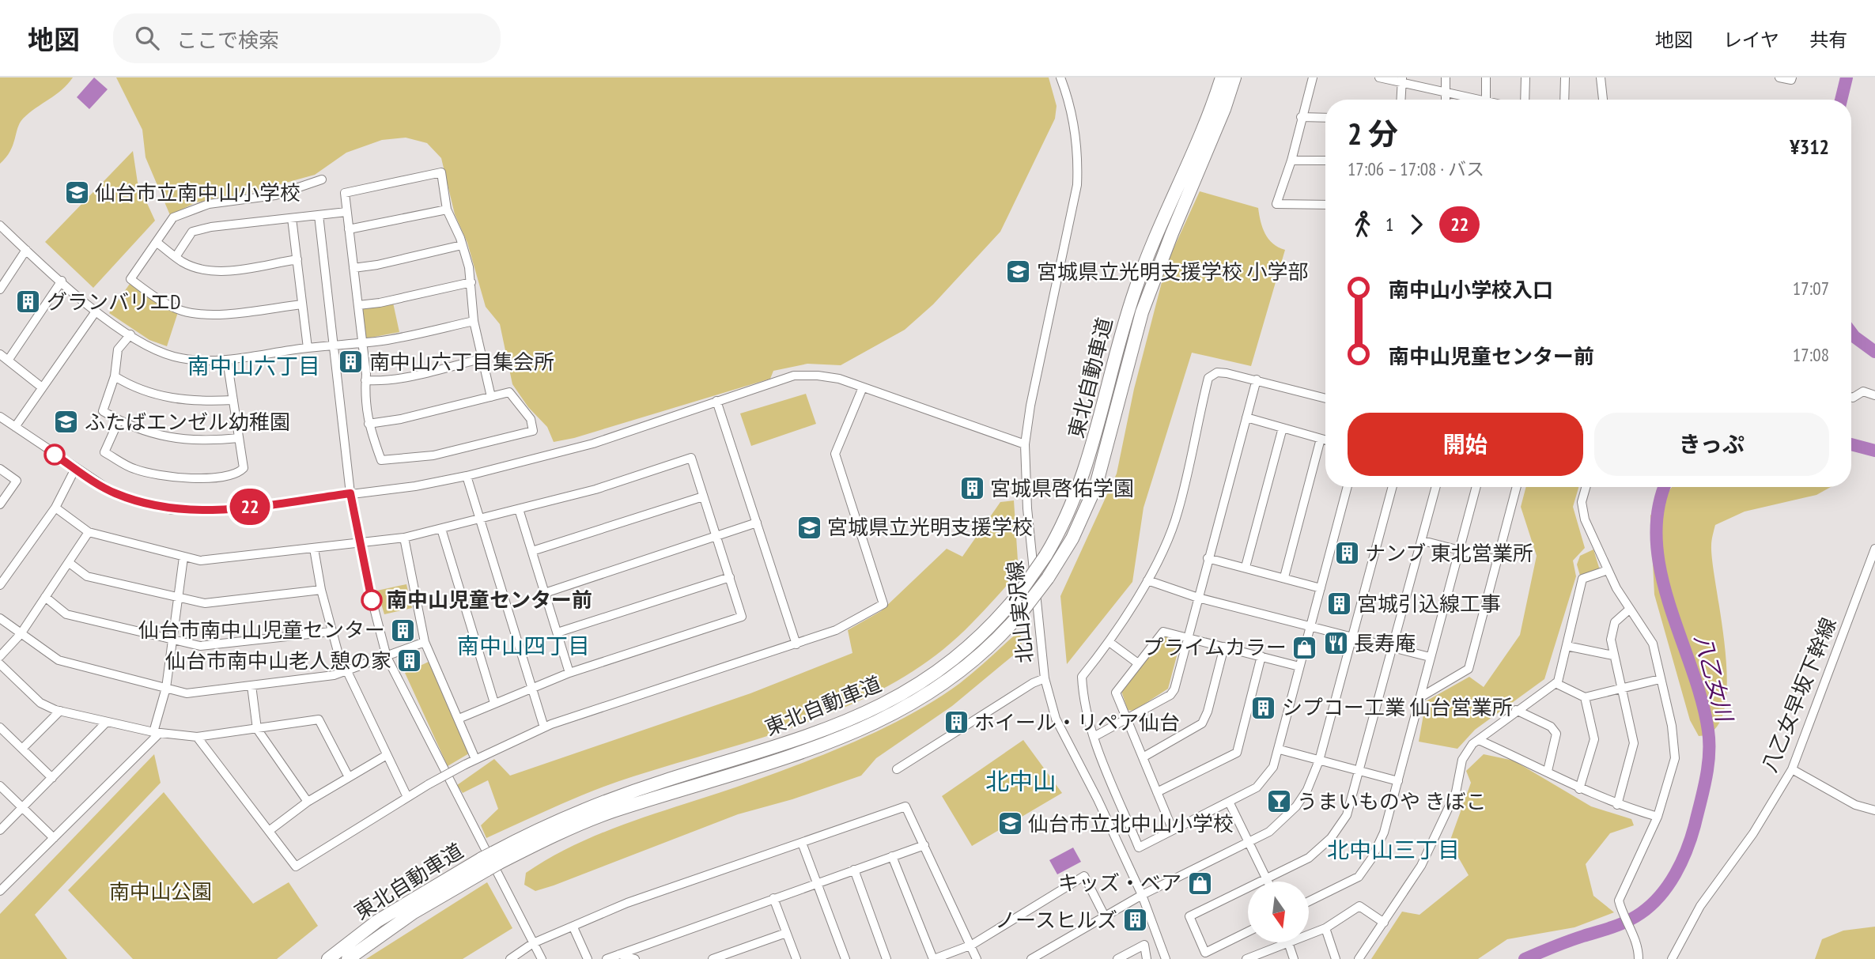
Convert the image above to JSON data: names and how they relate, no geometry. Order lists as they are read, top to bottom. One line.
{"streets":{"highway":["東北自動車道"],"street":["北山実沢線","八乙女早坂下幹線"]},"districts":["南中山六丁目","南中山四丁目","北中山","北中山三丁目"],"water":["八乙女川"],"parks":["南中山公園"],"places":{"school or university":["仙台市立南中山小学校","宮城県立光明支援学校 小学部","ふたばエンゼル幼稚園","宮城県立光明支援学校","仙台市立北中山小学校"],"building":["グランバリエD","南中山六丁目集会所","宮城県啓佑学園","ナンブ 東北営業所","宮城引込線工事","仙台市南中山児童センター","仙台市南中山老人憩の家","シプコー工業 仙台営業所","ホイール・リペア仙台","ノースヒルズ"],"other":["南中山児童センター前"],"restaurant":["長寿庵"],"shop":["プライムカラー","キッズ・ベア"],"bar":["うまいものや きぼこ"]},"lines":["bus line 22"],"north":"bottom","page":{"header":"地図","search":"ここで検索","nav":["地図","レイヤ","共有"],"on_map":"22","heading":["2 分","17:06 – 17:08 · バス","¥312"],"legs":["1","22"],"list":[{"name":"南中山小学校入口","value":"17:07"},{"name":"南中山児童センター前","value":"17:08"}],"buttons":["開始","きっぷ"]}}
